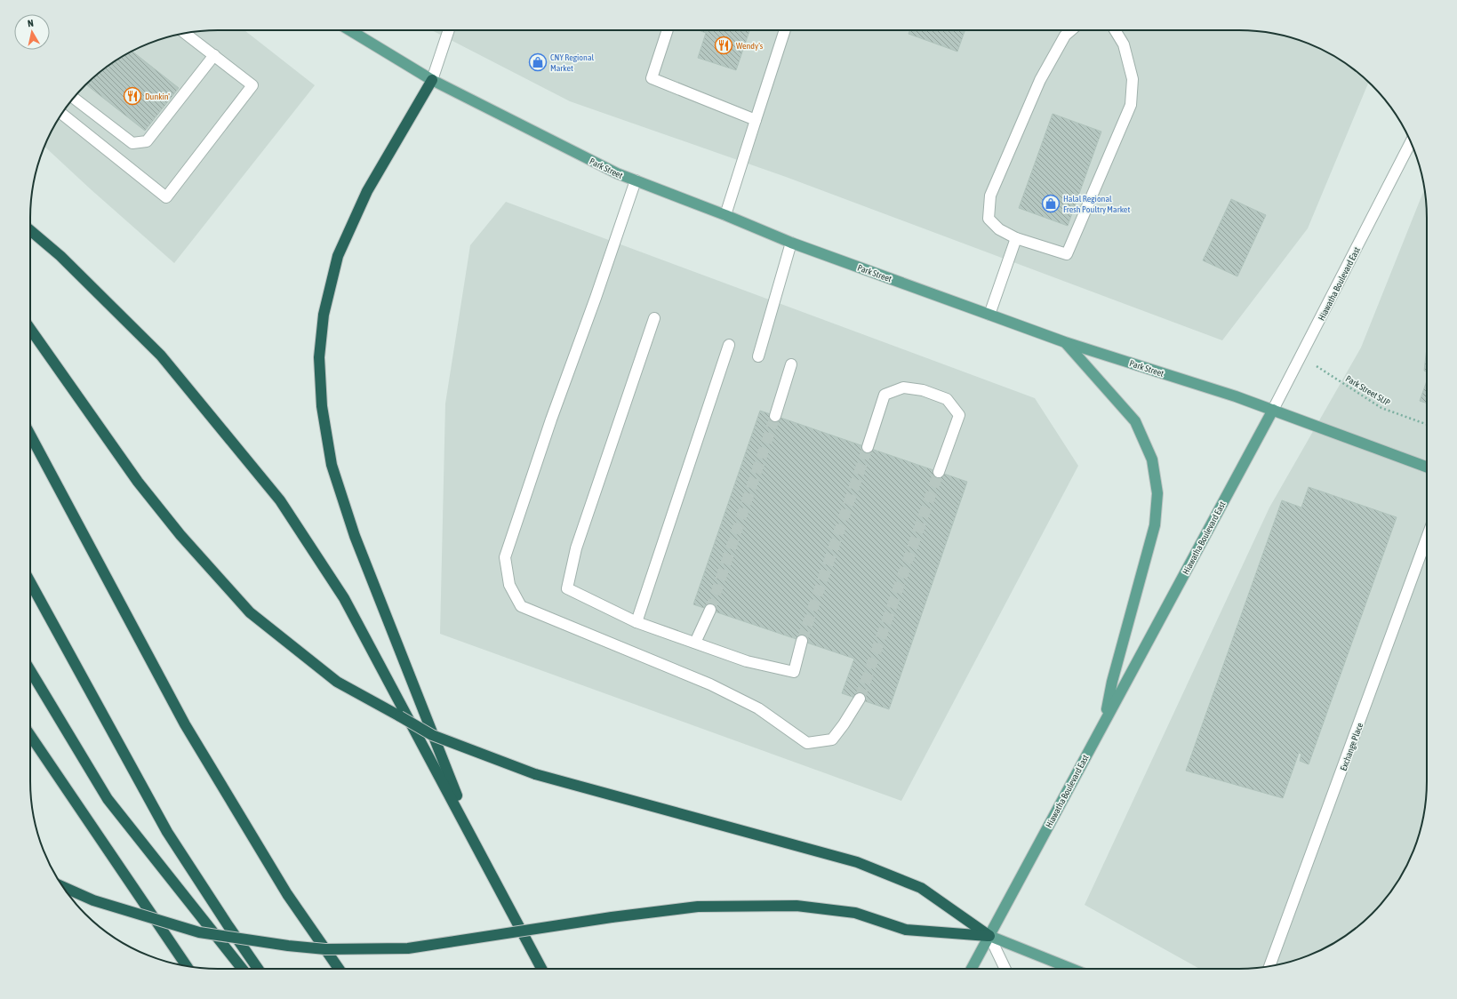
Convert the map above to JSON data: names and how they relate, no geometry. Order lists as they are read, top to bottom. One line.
{"streets":{"main road":["Park Street","Hiawatha Boulevard East"],"street":["Exchange Place"],"path":["Park Street SUP"]},"crossings":[["Park Street","Hiawatha Boulevard East"],["Hiawatha Boulevard East","Park Street SUP"]],"places":{"restaurant":["Wendy's","Dunkin'"],"shop":["CNY Regional Market","Halal Regional Fresh Poultry Market"]},"north":"top"}
